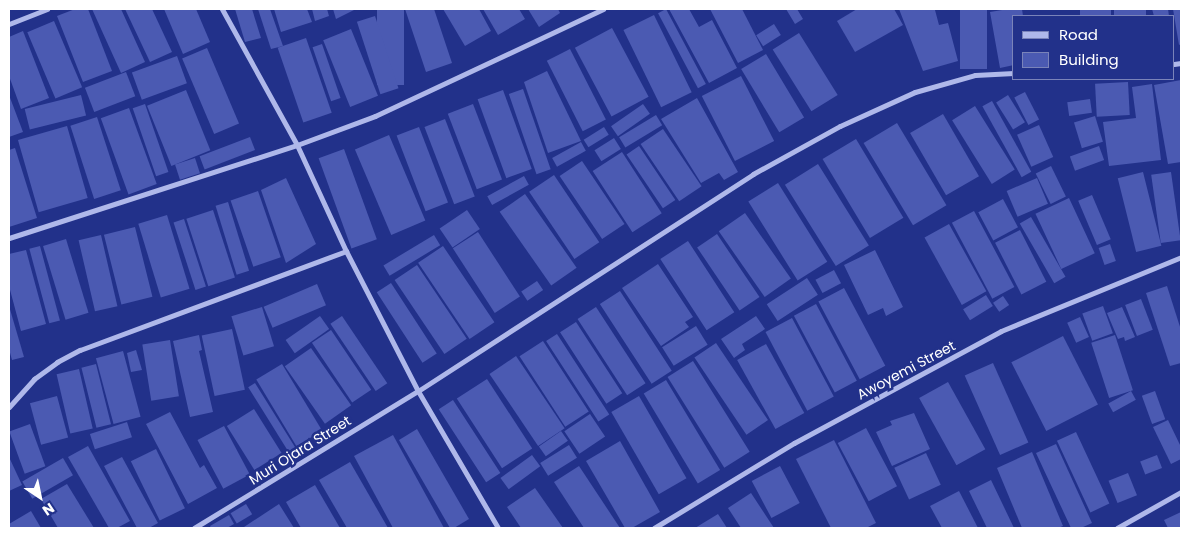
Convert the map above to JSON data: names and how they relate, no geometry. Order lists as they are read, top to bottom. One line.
{"streets":{"street":["Awoyemi Street","Muri Ojara Street"]},"legend":["Road","Building"],"north":"bottom right"}
